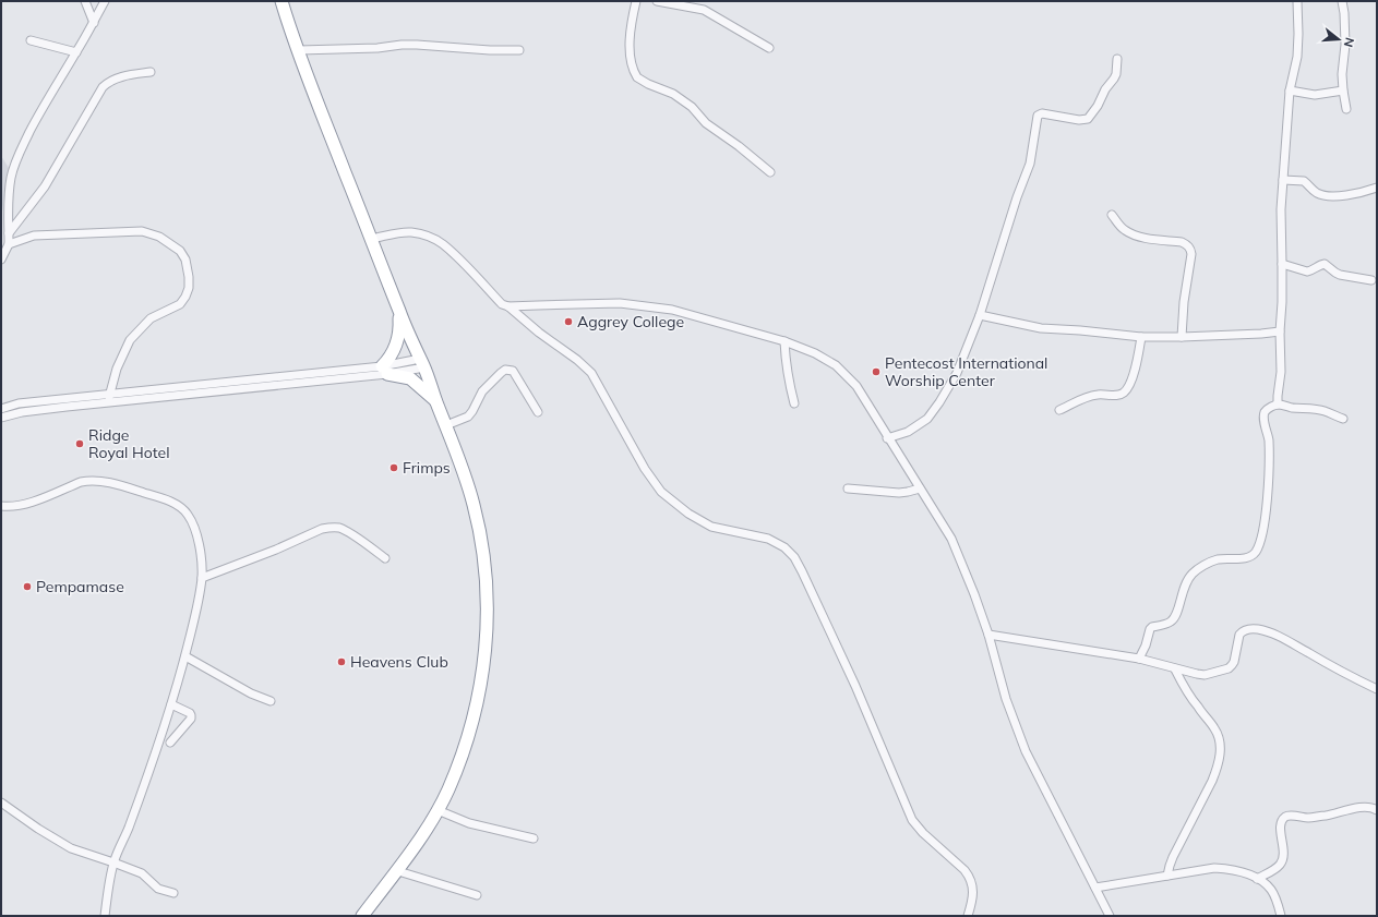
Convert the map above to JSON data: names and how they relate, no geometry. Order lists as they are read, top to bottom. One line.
{"places":["Aggrey College","Pentecost International Worship Center","Ridge Royal Hotel","Frimps","Pempamase","Heavens Club"],"north":"right"}
